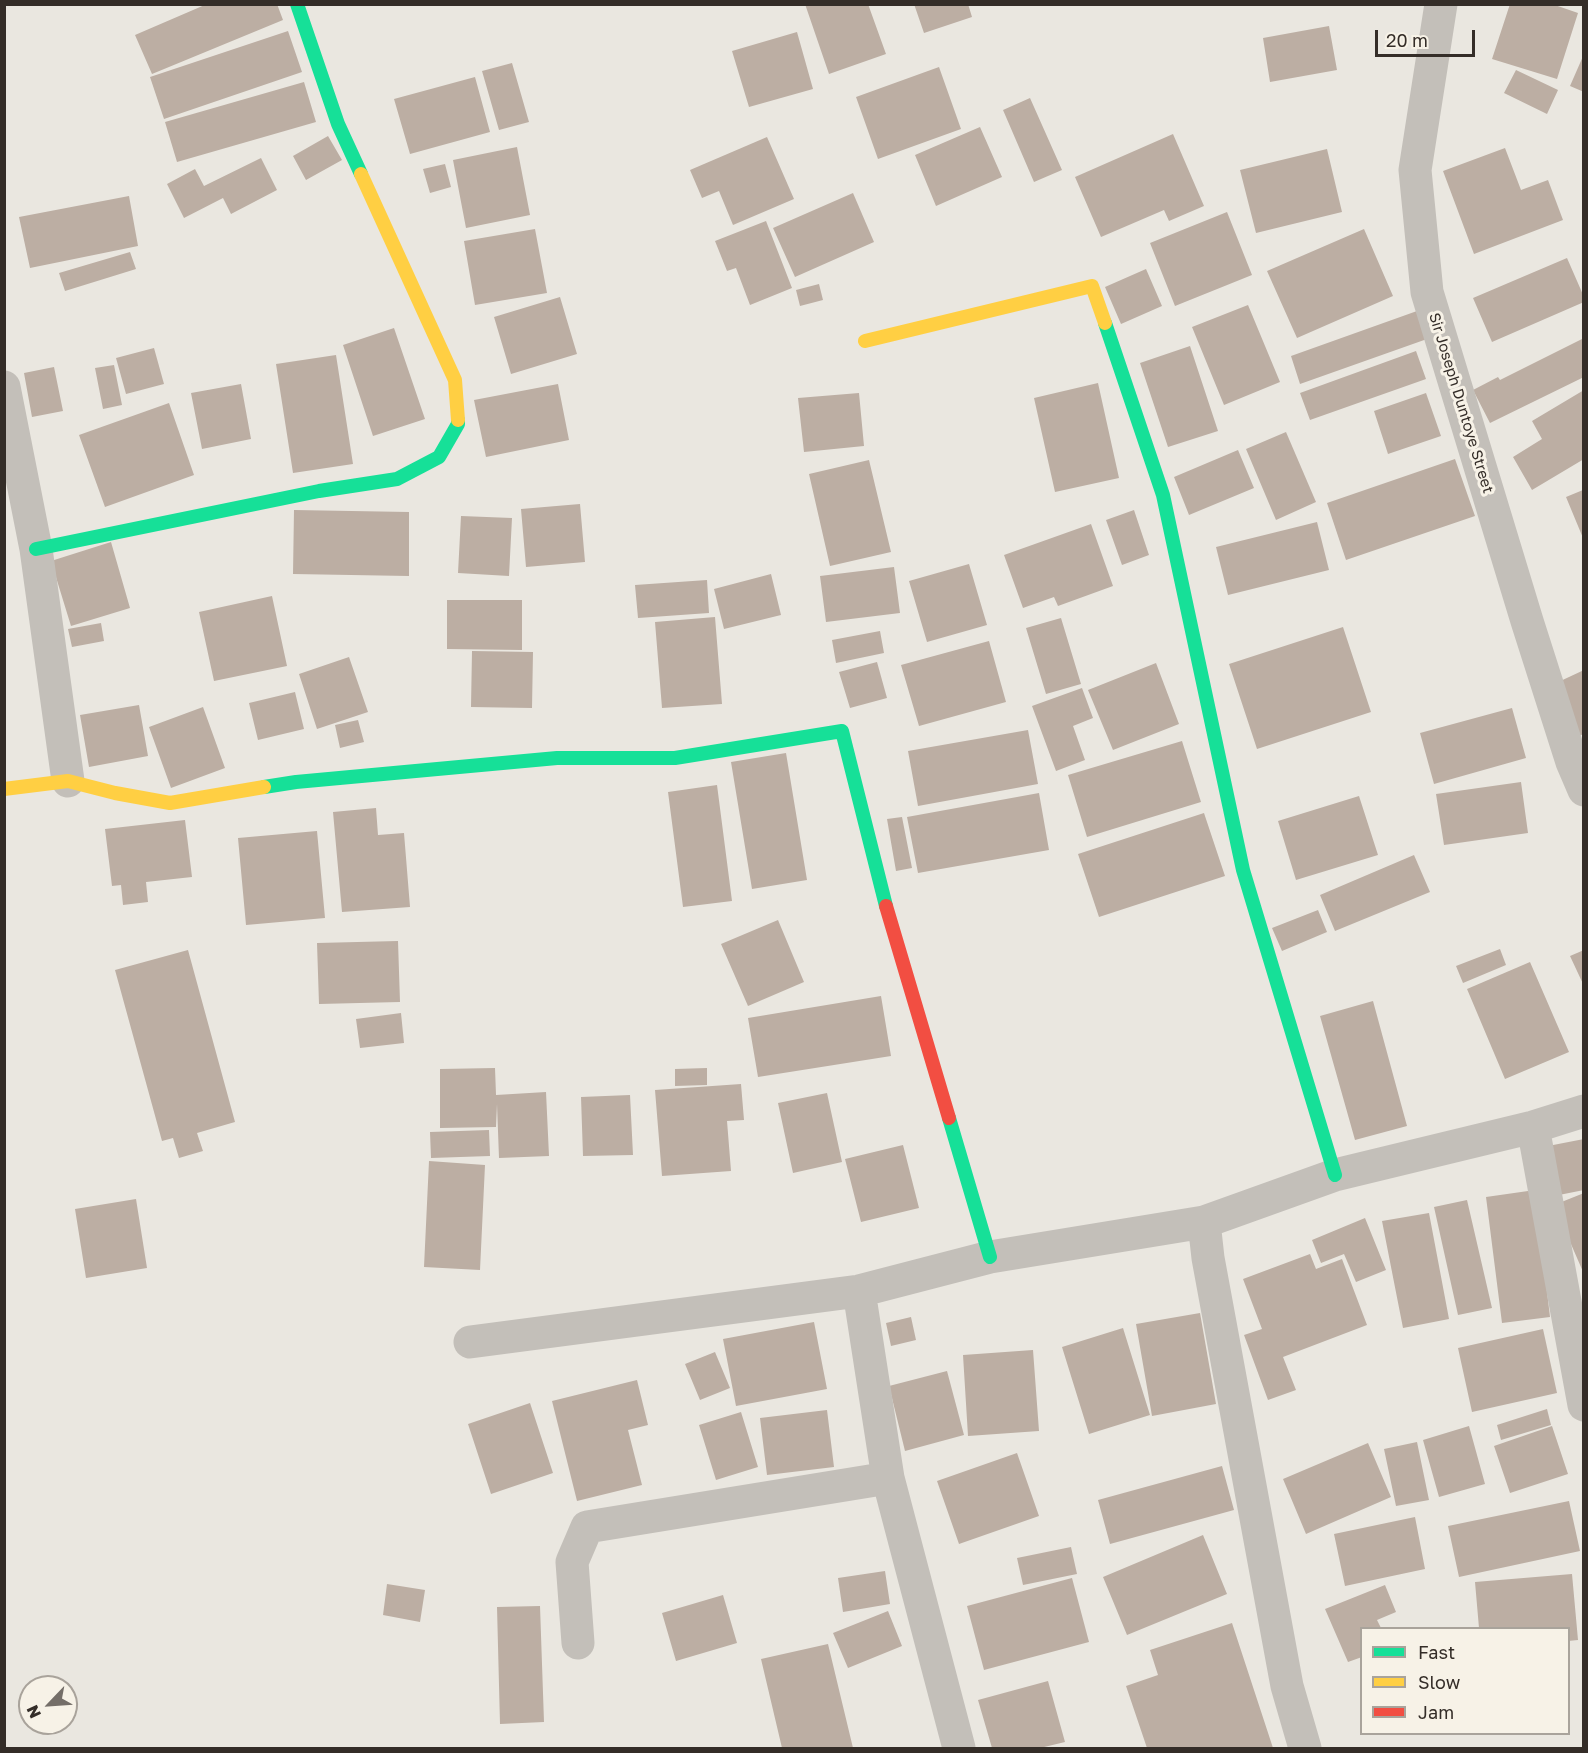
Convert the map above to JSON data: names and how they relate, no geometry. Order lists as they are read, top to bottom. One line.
{"streets":{"street":["Sir Joseph Duntoye Street"]},"legend":["Fast","Slow","Jam"],"scale_bar":"20 m","north":"bottom left"}
